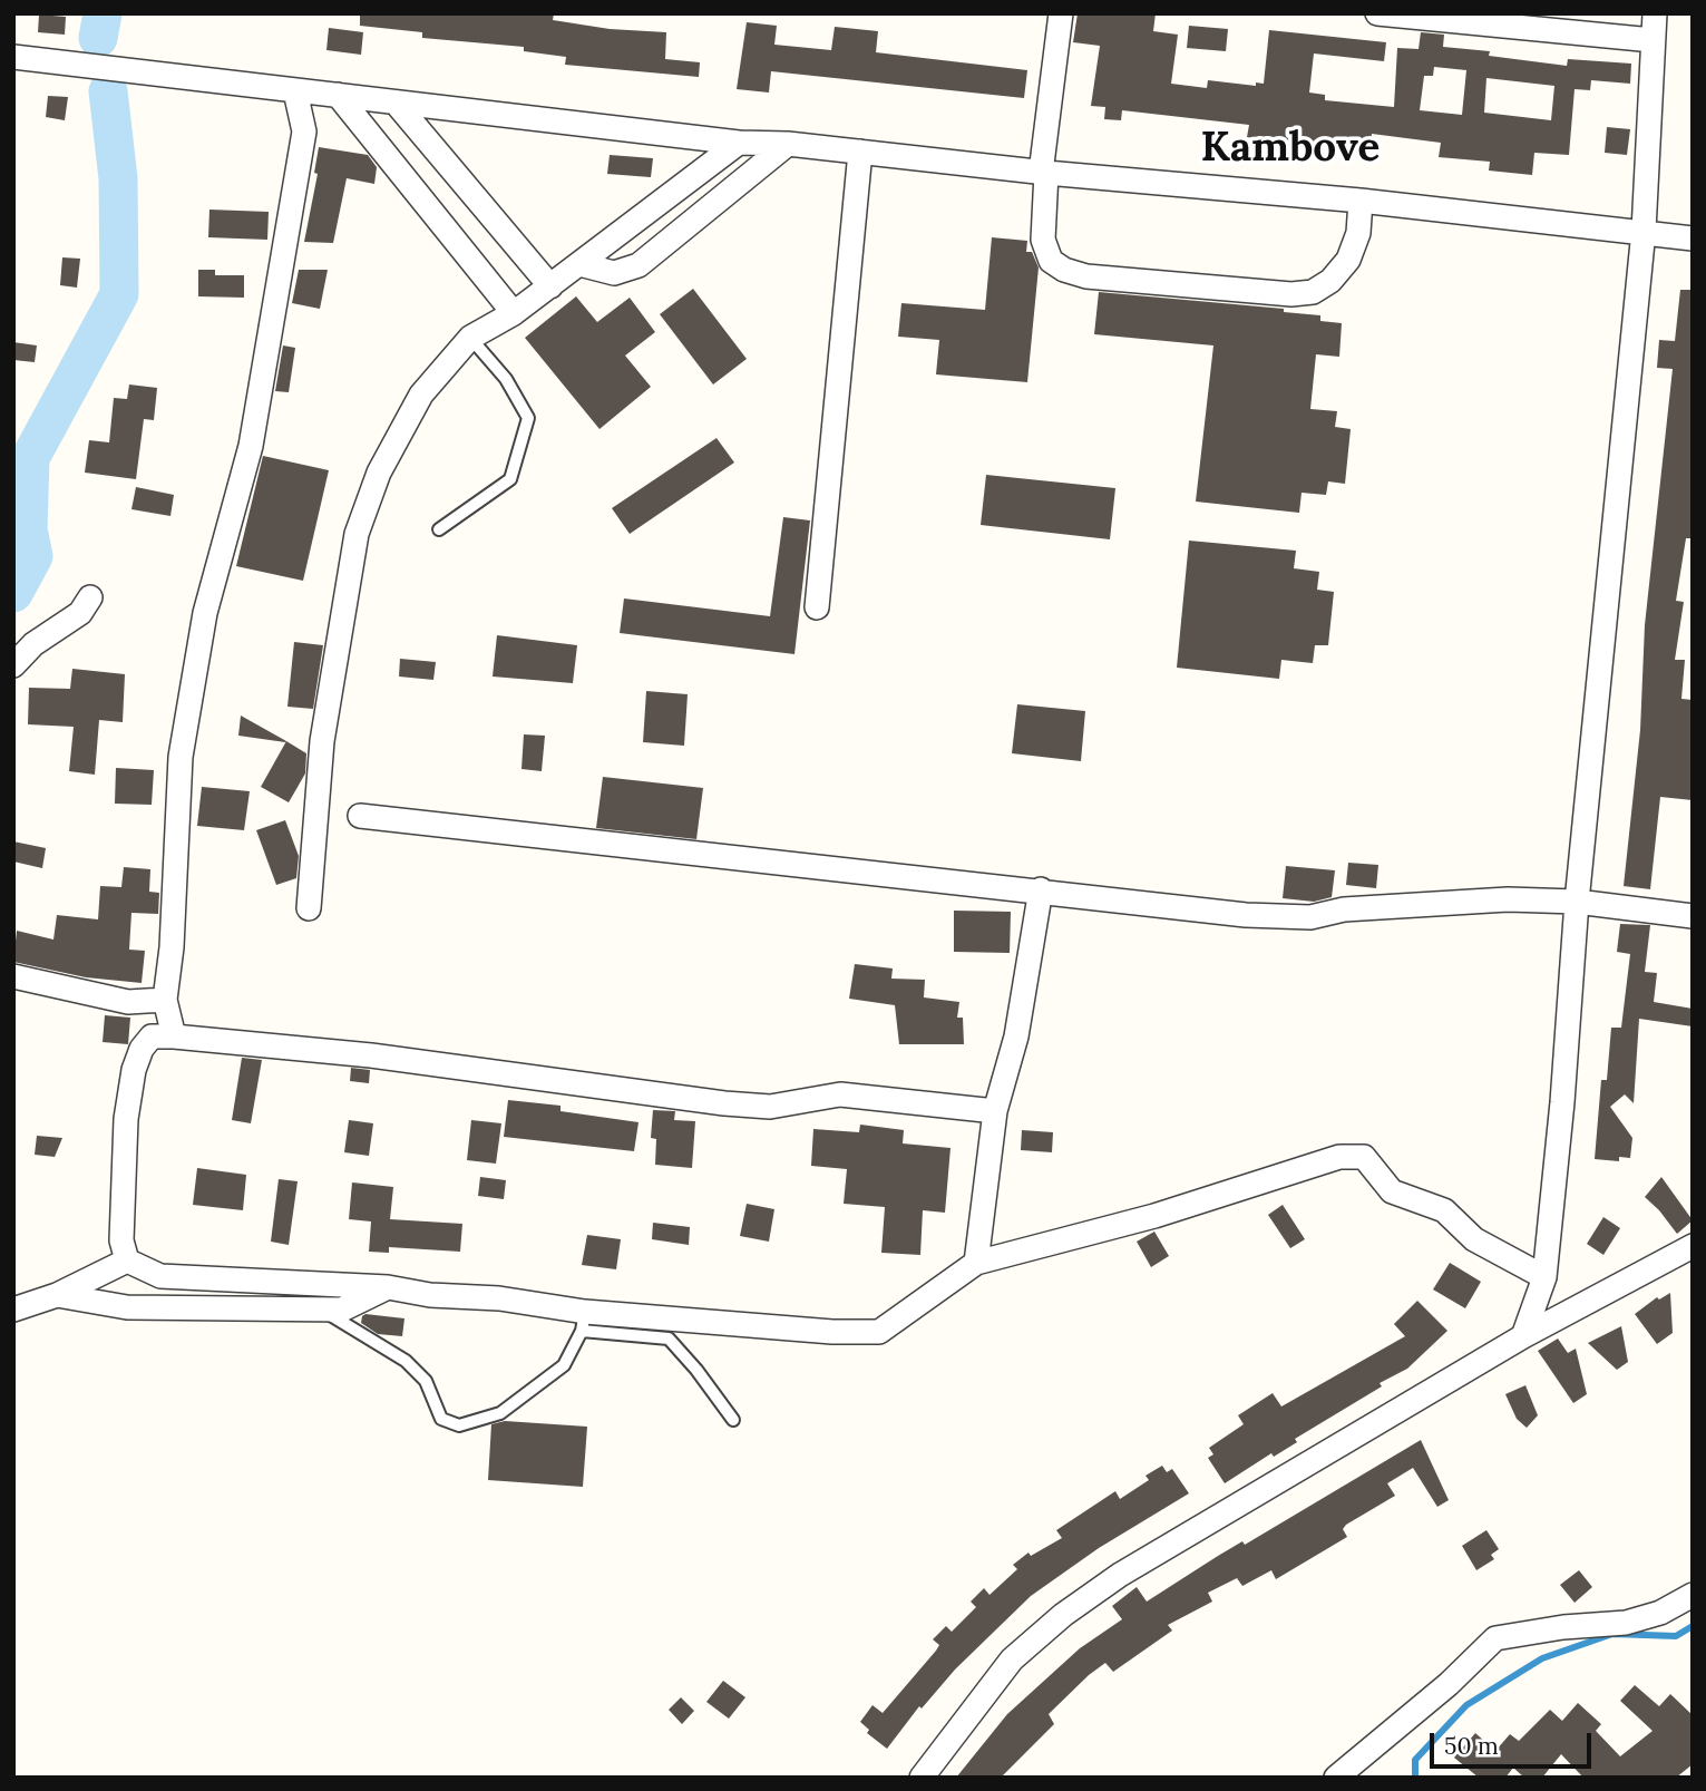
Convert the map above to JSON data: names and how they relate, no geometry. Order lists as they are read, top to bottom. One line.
{"districts":["Kambove"],"scale_bar":"50 m"}
